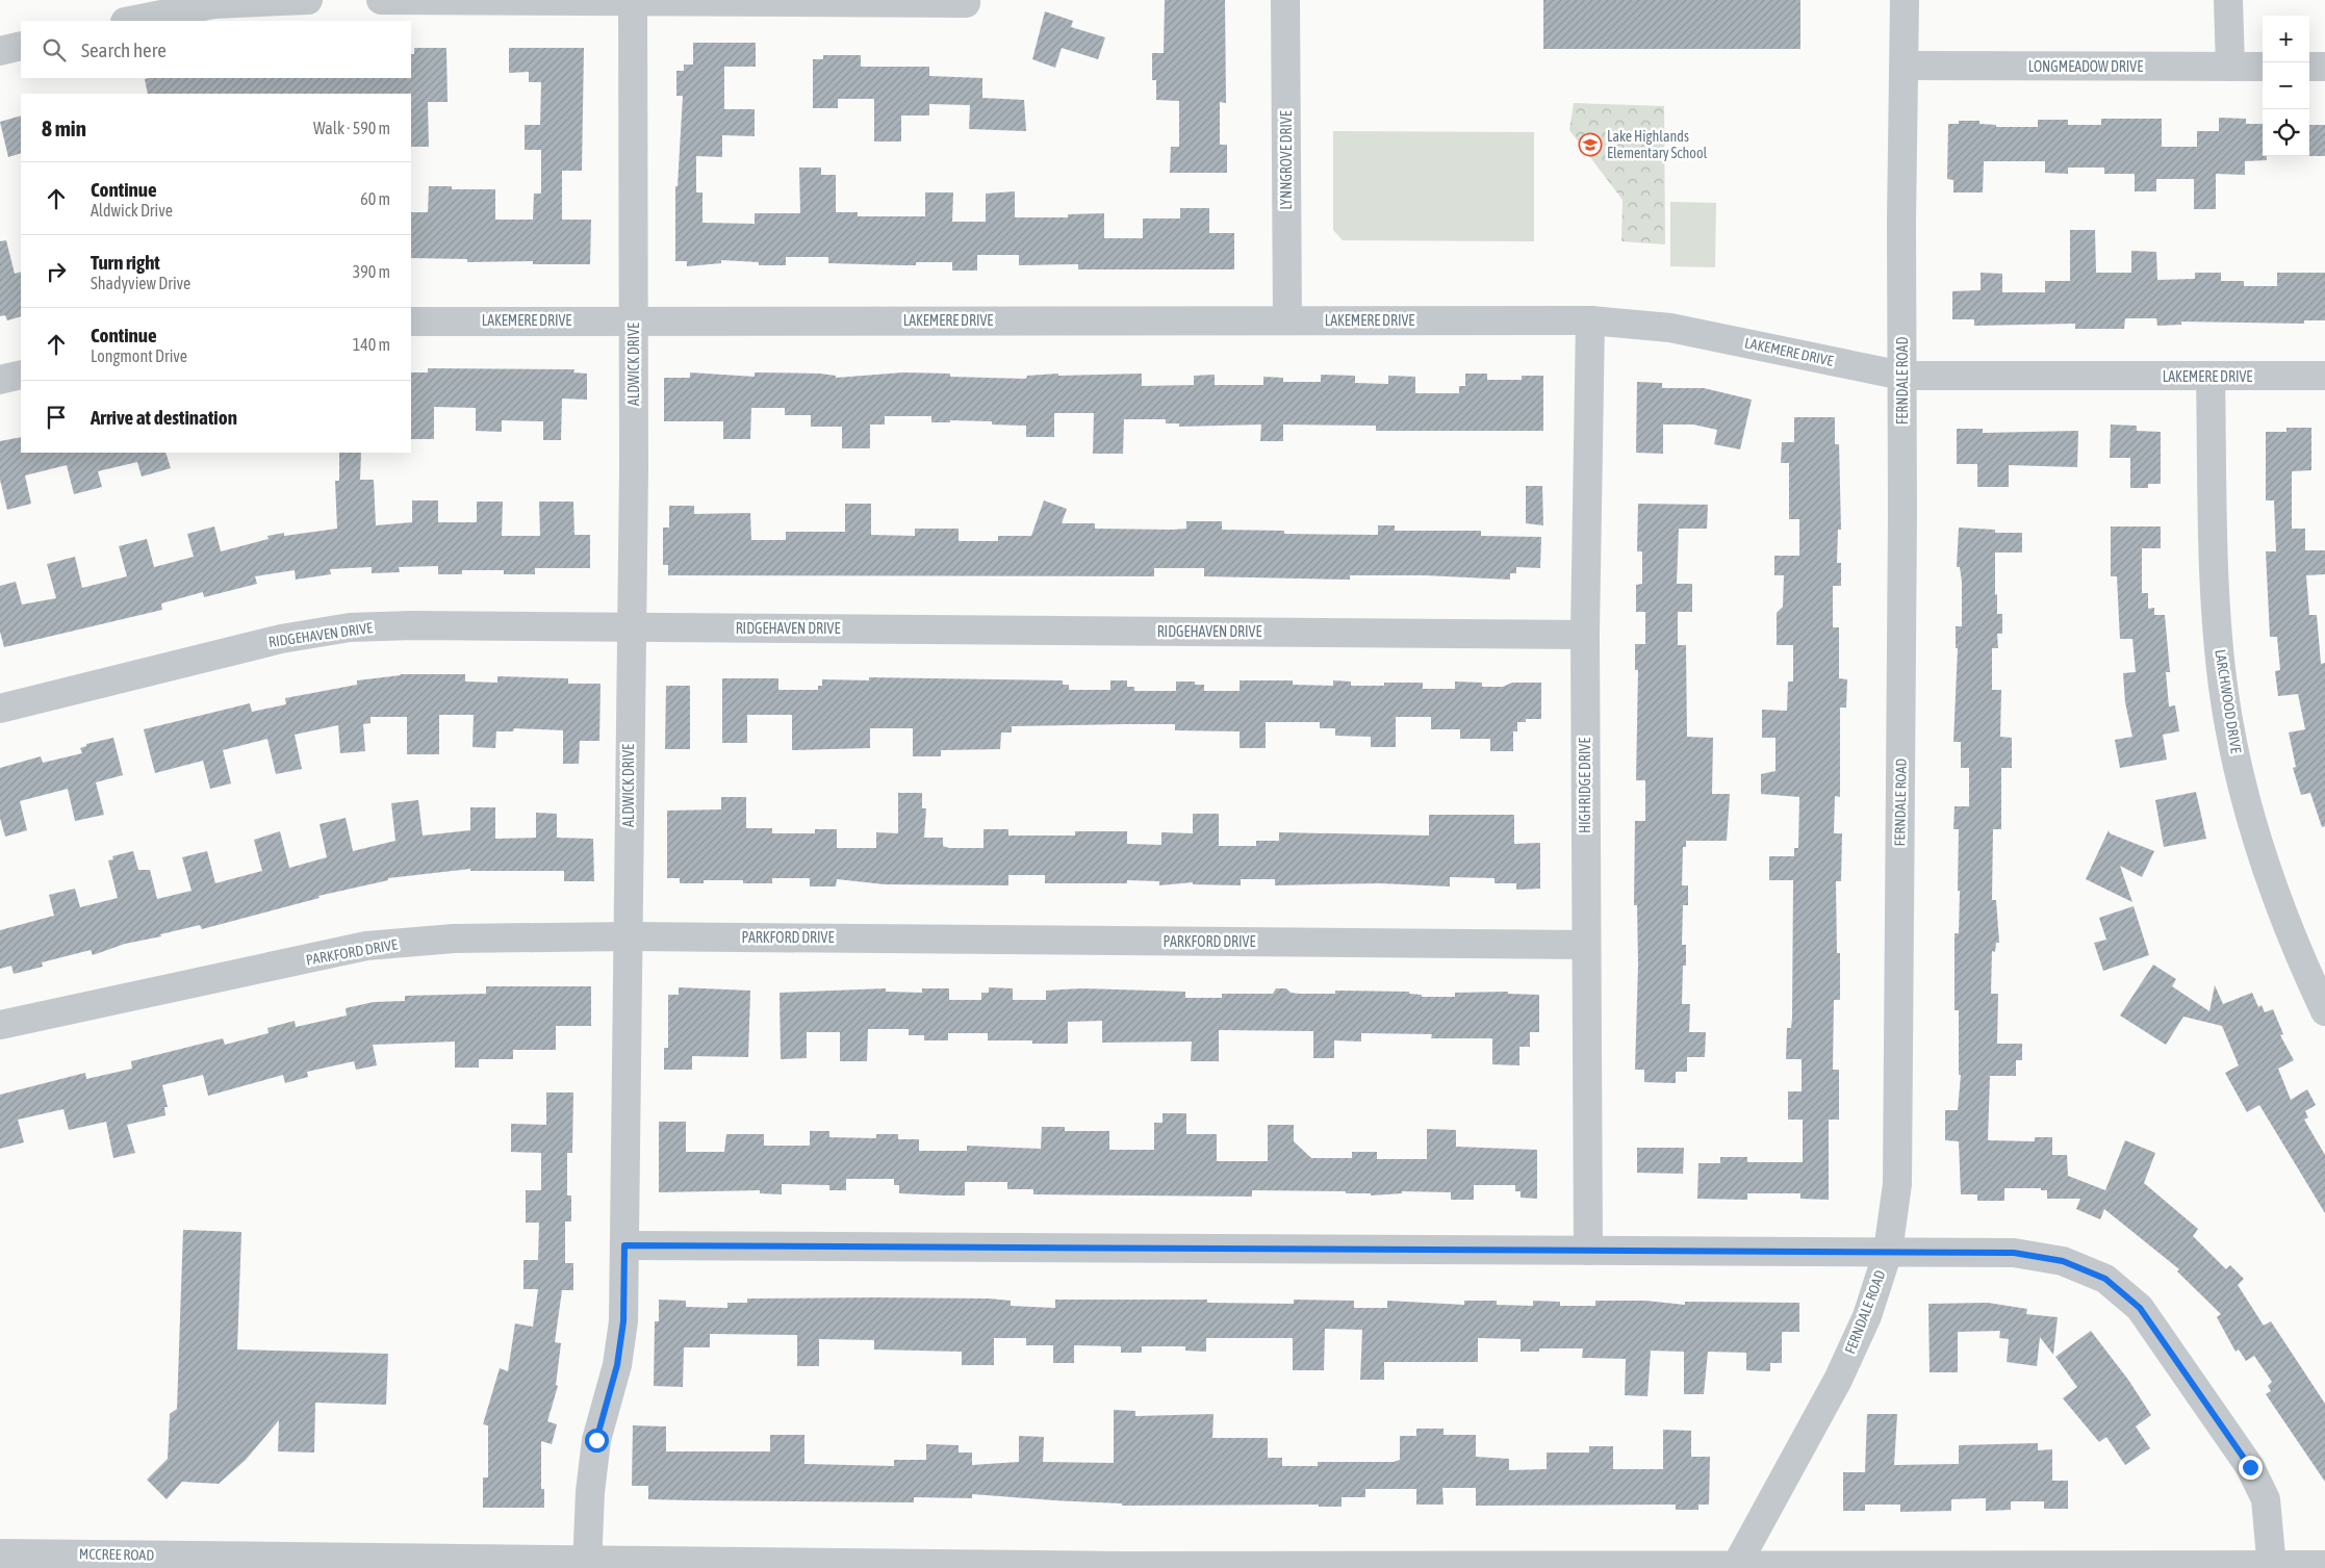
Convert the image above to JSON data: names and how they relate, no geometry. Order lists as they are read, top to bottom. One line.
{"streets":{"street":["LONGMEADOW DRIVE","LYNNGROVE DRIVE","LAKEMERE DRIVE","ALDWICK DRIVE","FERNDALE ROAD","RIDGEHAVEN DRIVE","LARCHWOOD DRIVE","HIGHRIDGE DRIVE","PARKFORD DRIVE","MCCREE ROAD"]},"crossings":[["LONGMEADOW DRIVE","FERNDALE ROAD"],["LYNNGROVE DRIVE","LAKEMERE DRIVE"],["LAKEMERE DRIVE","ALDWICK DRIVE"],["LAKEMERE DRIVE","FERNDALE ROAD"],["LAKEMERE DRIVE","LARCHWOOD DRIVE"],["LAKEMERE DRIVE","HIGHRIDGE DRIVE"],["ALDWICK DRIVE","RIDGEHAVEN DRIVE"],["ALDWICK DRIVE","PARKFORD DRIVE"],["ALDWICK DRIVE","MCCREE ROAD"],["FERNDALE ROAD","MCCREE ROAD"],["RIDGEHAVEN DRIVE","HIGHRIDGE DRIVE"],["HIGHRIDGE DRIVE","PARKFORD DRIVE"]],"places":{"school or university":["Lake Highlands Elementary School"]},"page":{"map_buttons":["+","−"],"search":"Search here","heading":["8 min","Walk · 590 m"],"list":[["Continue","Aldwick Drive","60 m"],["Turn right","Shadyview Drive","390 m"],["Continue","Longmont Drive","140 m"],"Arrive at destination"]}}
